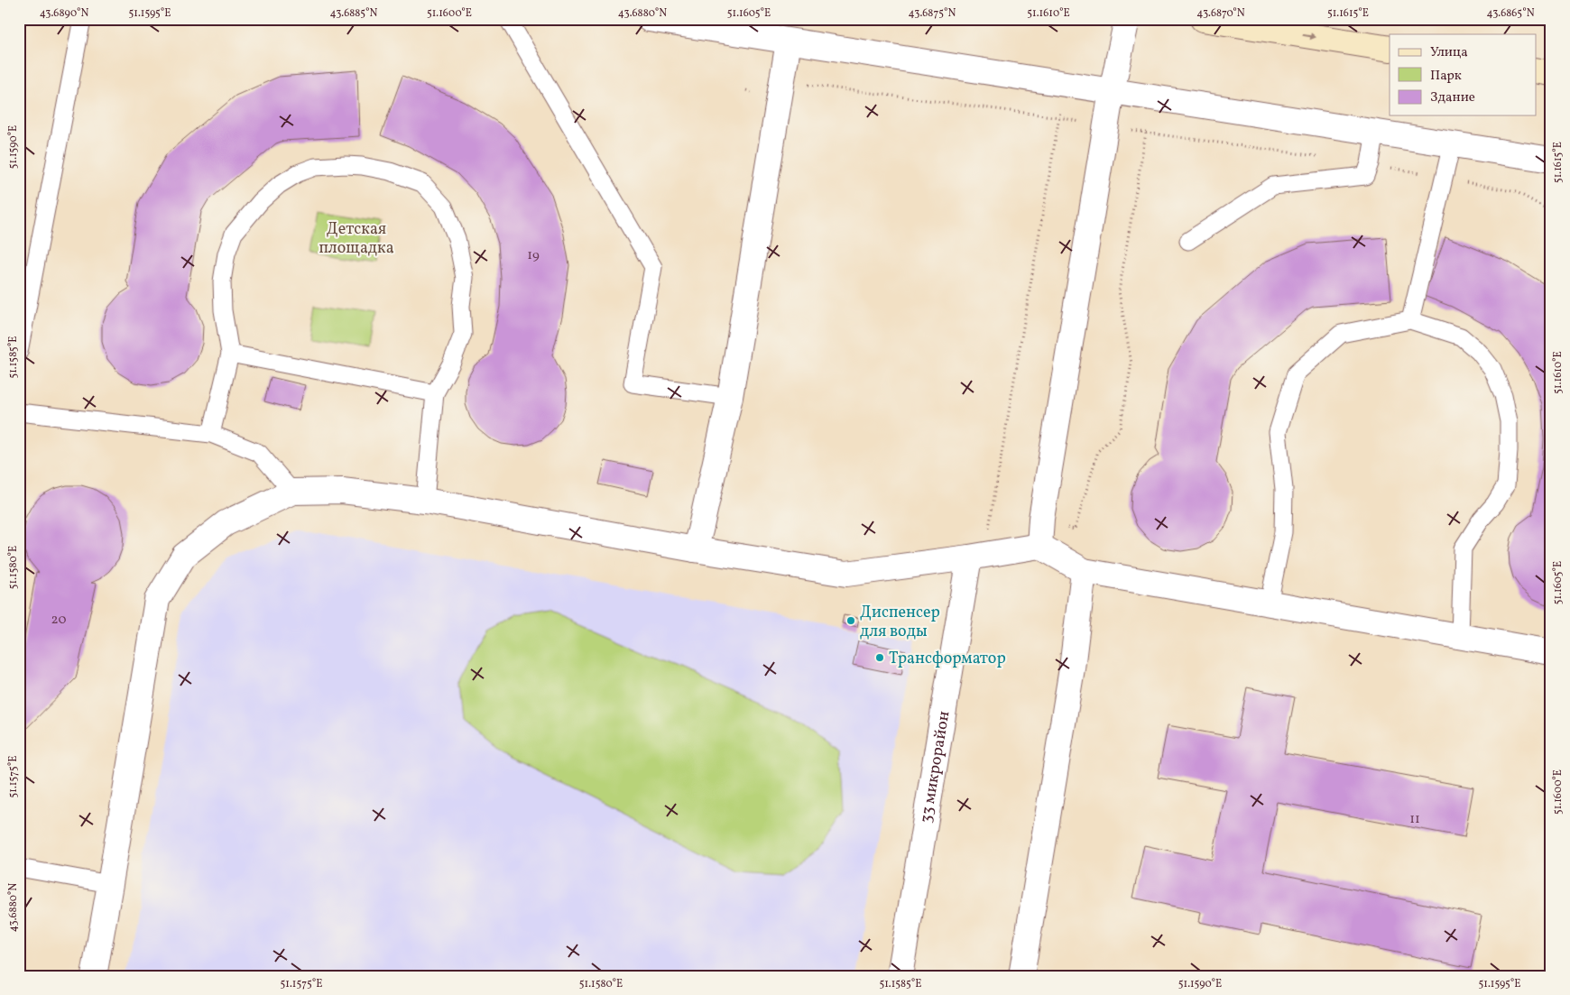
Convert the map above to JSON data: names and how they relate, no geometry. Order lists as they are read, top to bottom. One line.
{"streets":{"street":["33 микрорайон"]},"parks":["Детская площадка"],"places":["Диспенсер для воды","Трансформатор"],"house_numbers":["19","20","11"],"legend":["Улица","Парк","Здание"],"coordinates":["43.6890°N","51.1595°E","43.6885°N","51.1600°E","43.6880°N","51.1605°E","43.6875°N","51.1610°E","43.6870°N","51.1615°E","43.6865°N","51.1590°E","51.1585°E","51.1580°E","51.1575°E"]}
